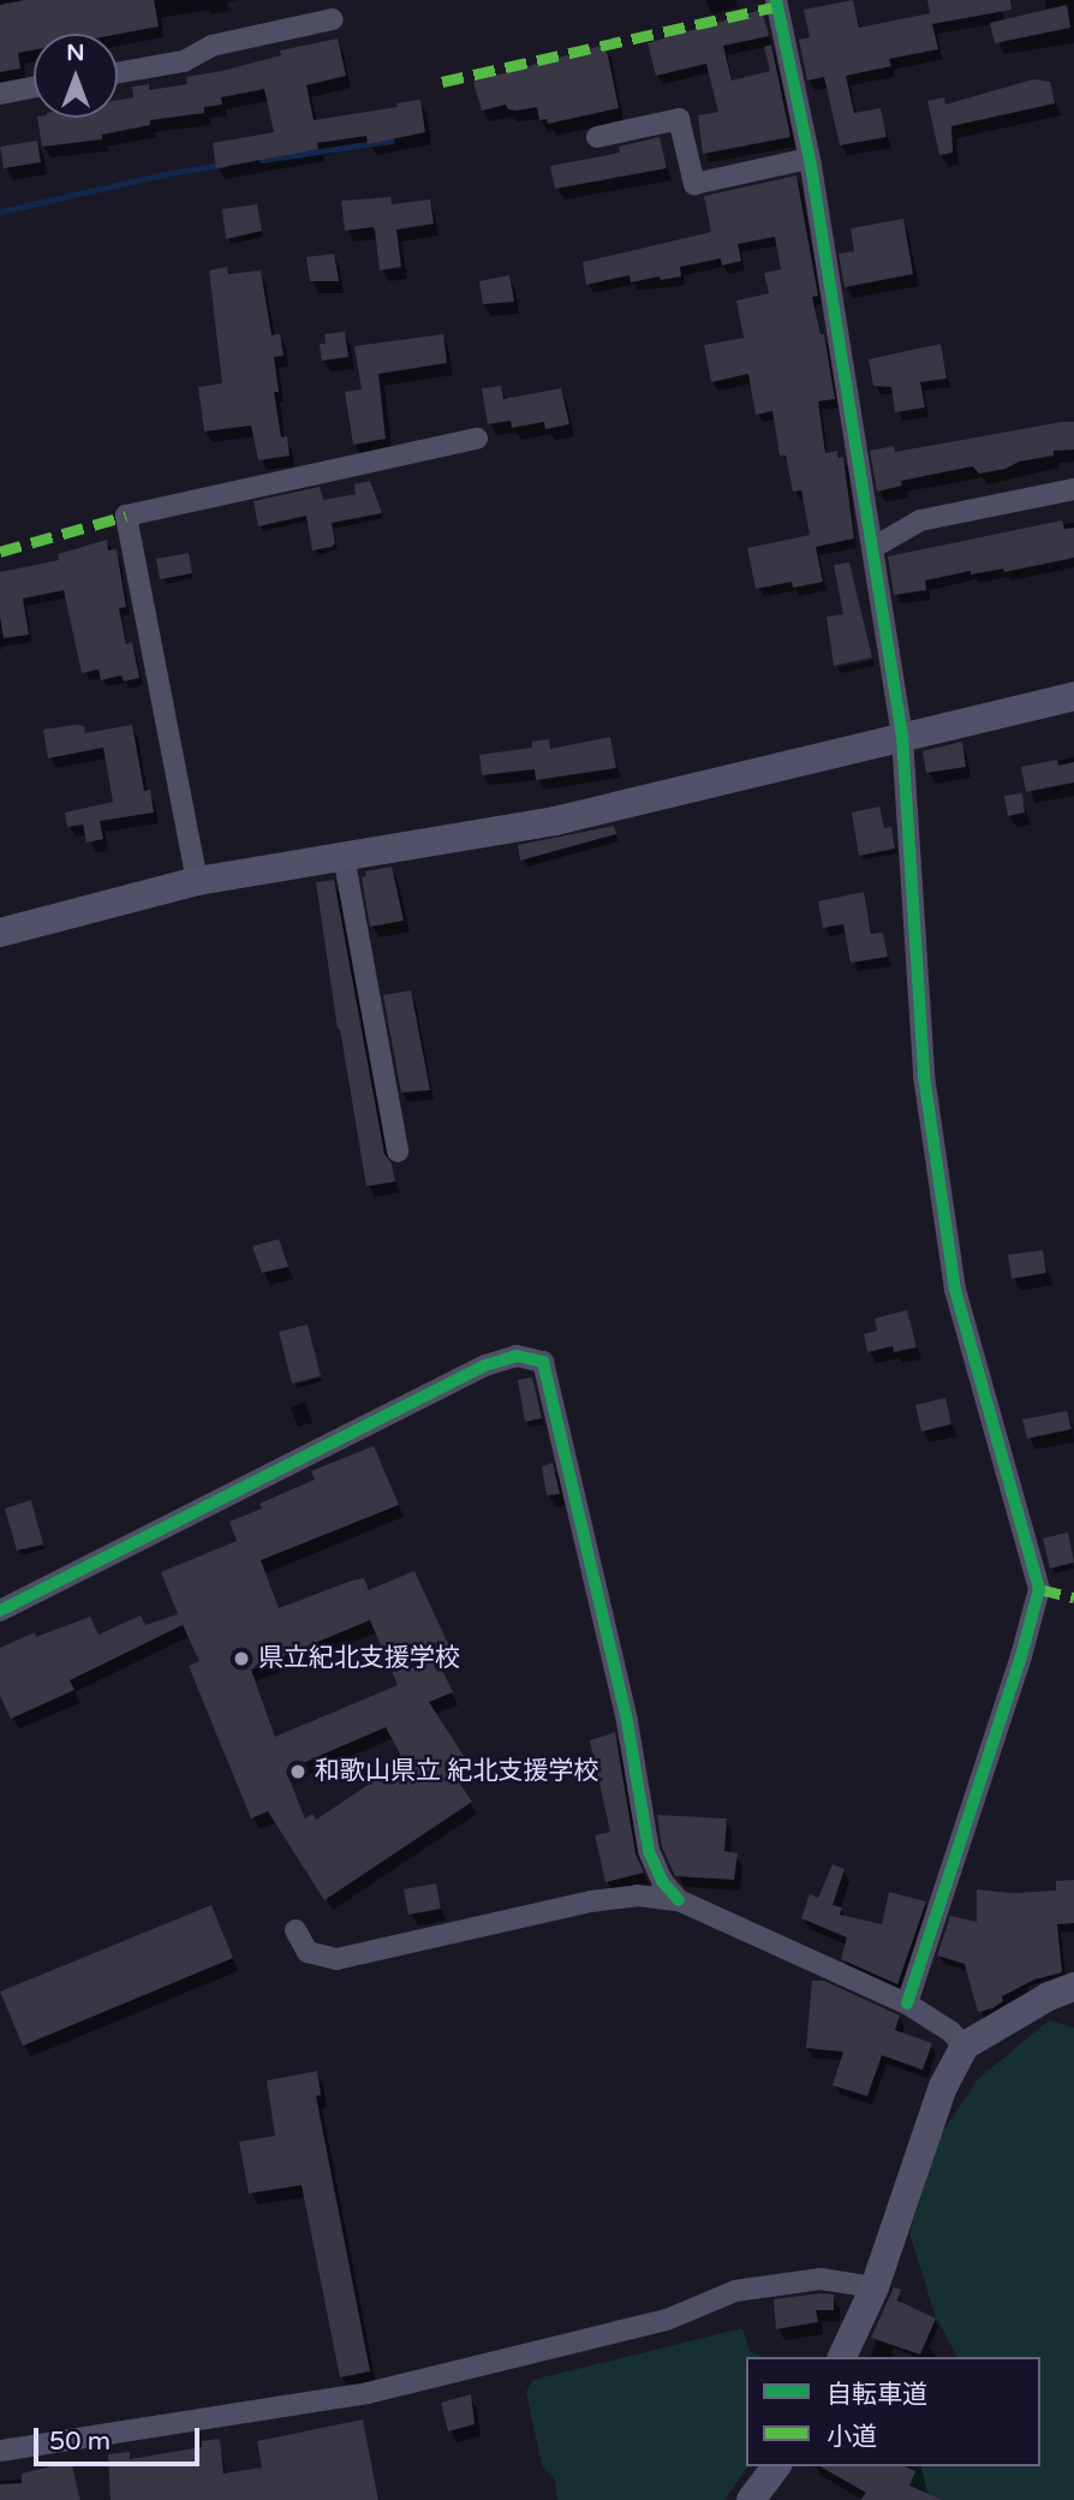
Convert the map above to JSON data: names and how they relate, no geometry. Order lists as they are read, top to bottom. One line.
{"places":["県立紀北支援学校","和歌山県立 紀北支援学校"],"legend":["自転車道","小道"],"scale_bar":"50 m","north":"top"}
